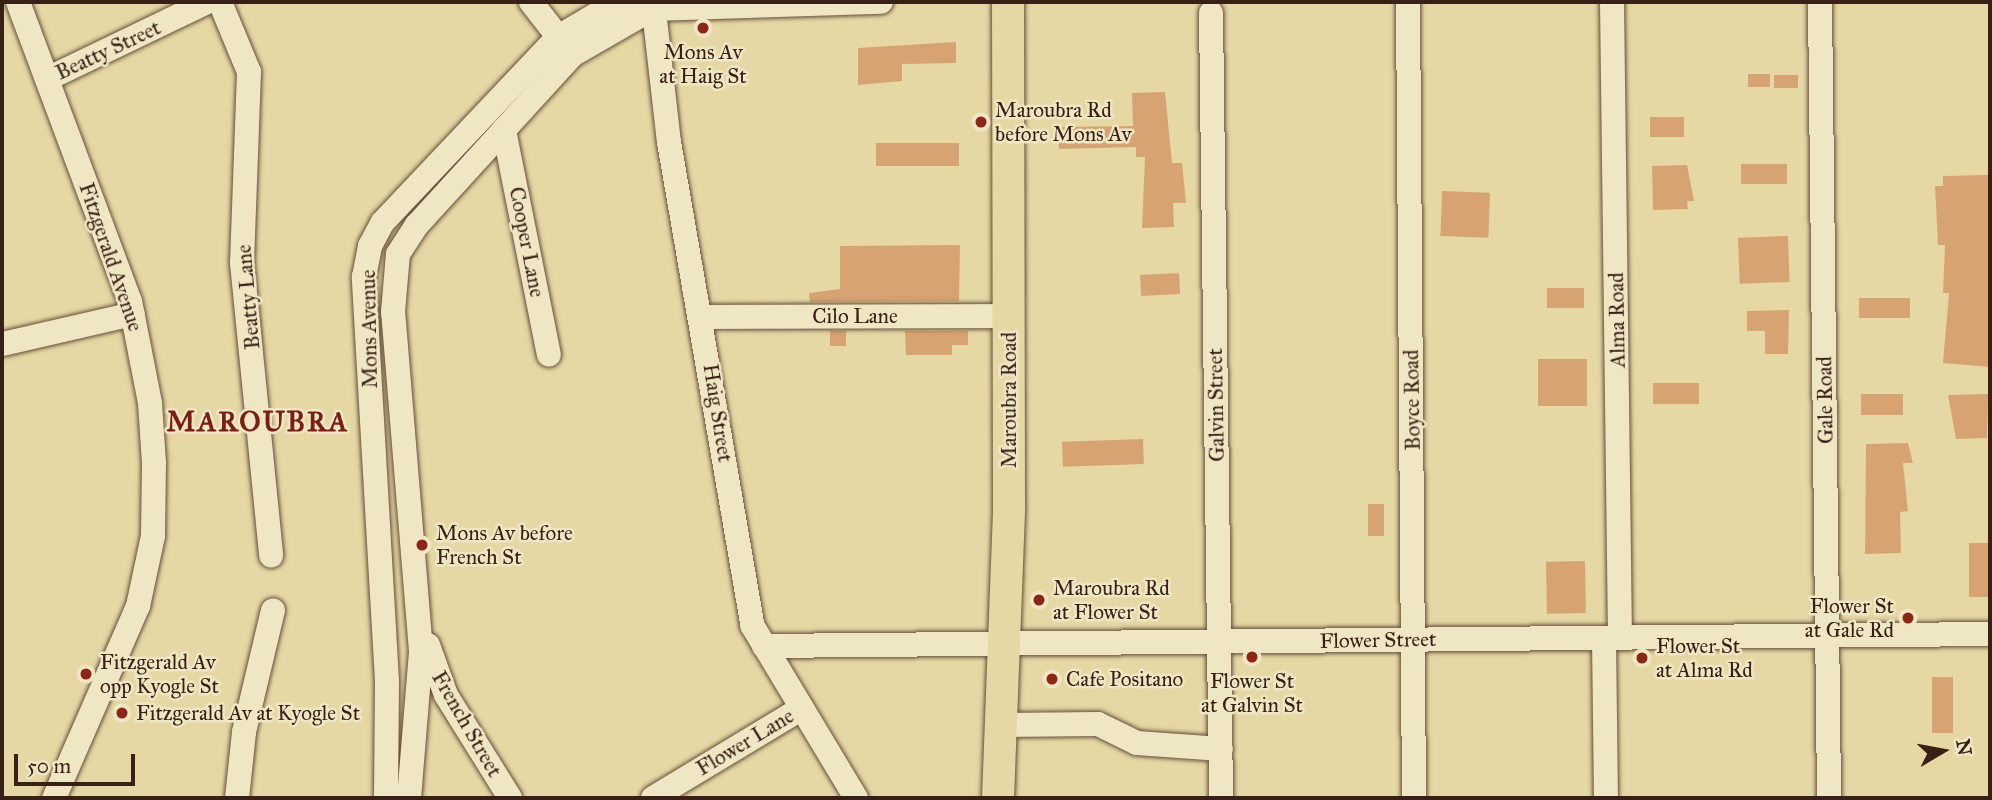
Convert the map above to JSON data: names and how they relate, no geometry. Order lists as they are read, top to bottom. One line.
{"streets":{"main road":["Maroubra Road"],"street":["Beatty Street","Cooper Lane","Fitzgerald Avenue","Beatty Lane","Cilo Lane","Alma Road","Mons Avenue","Boyce Road","Gale Road","Galvin Street","Haig Street","Flower Street","French Street","Flower Lane"]},"crossings":[["Beatty Street","Fitzgerald Avenue"],["Cooper Lane","Mons Avenue"],["Cilo Lane","Maroubra Road"],["Cilo Lane","Haig Street"],["Alma Road","Flower Street"],["Mons Avenue","Haig Street"],["Mons Avenue","French Street"],["Maroubra Road","Flower Street"],["Boyce Road","Flower Street"],["Gale Road","Flower Street"],["Galvin Street","Flower Street"],["Haig Street","Flower Street"],["Haig Street","Flower Lane"]],"districts":["MAROUBRA"],"places":["Mons Av at Haig St","Maroubra Rd before Mons Av","Mons Av before French St","Maroubra Rd at Flower St","Flower St at Gale Rd","Flower St at Galvin St","Flower St at Alma Rd","Fitzgerald Av opp Kyogle St","Cafe Positano","Fitzgerald Av at Kyogle St"],"scale_bar":"50 m","north":"right"}
